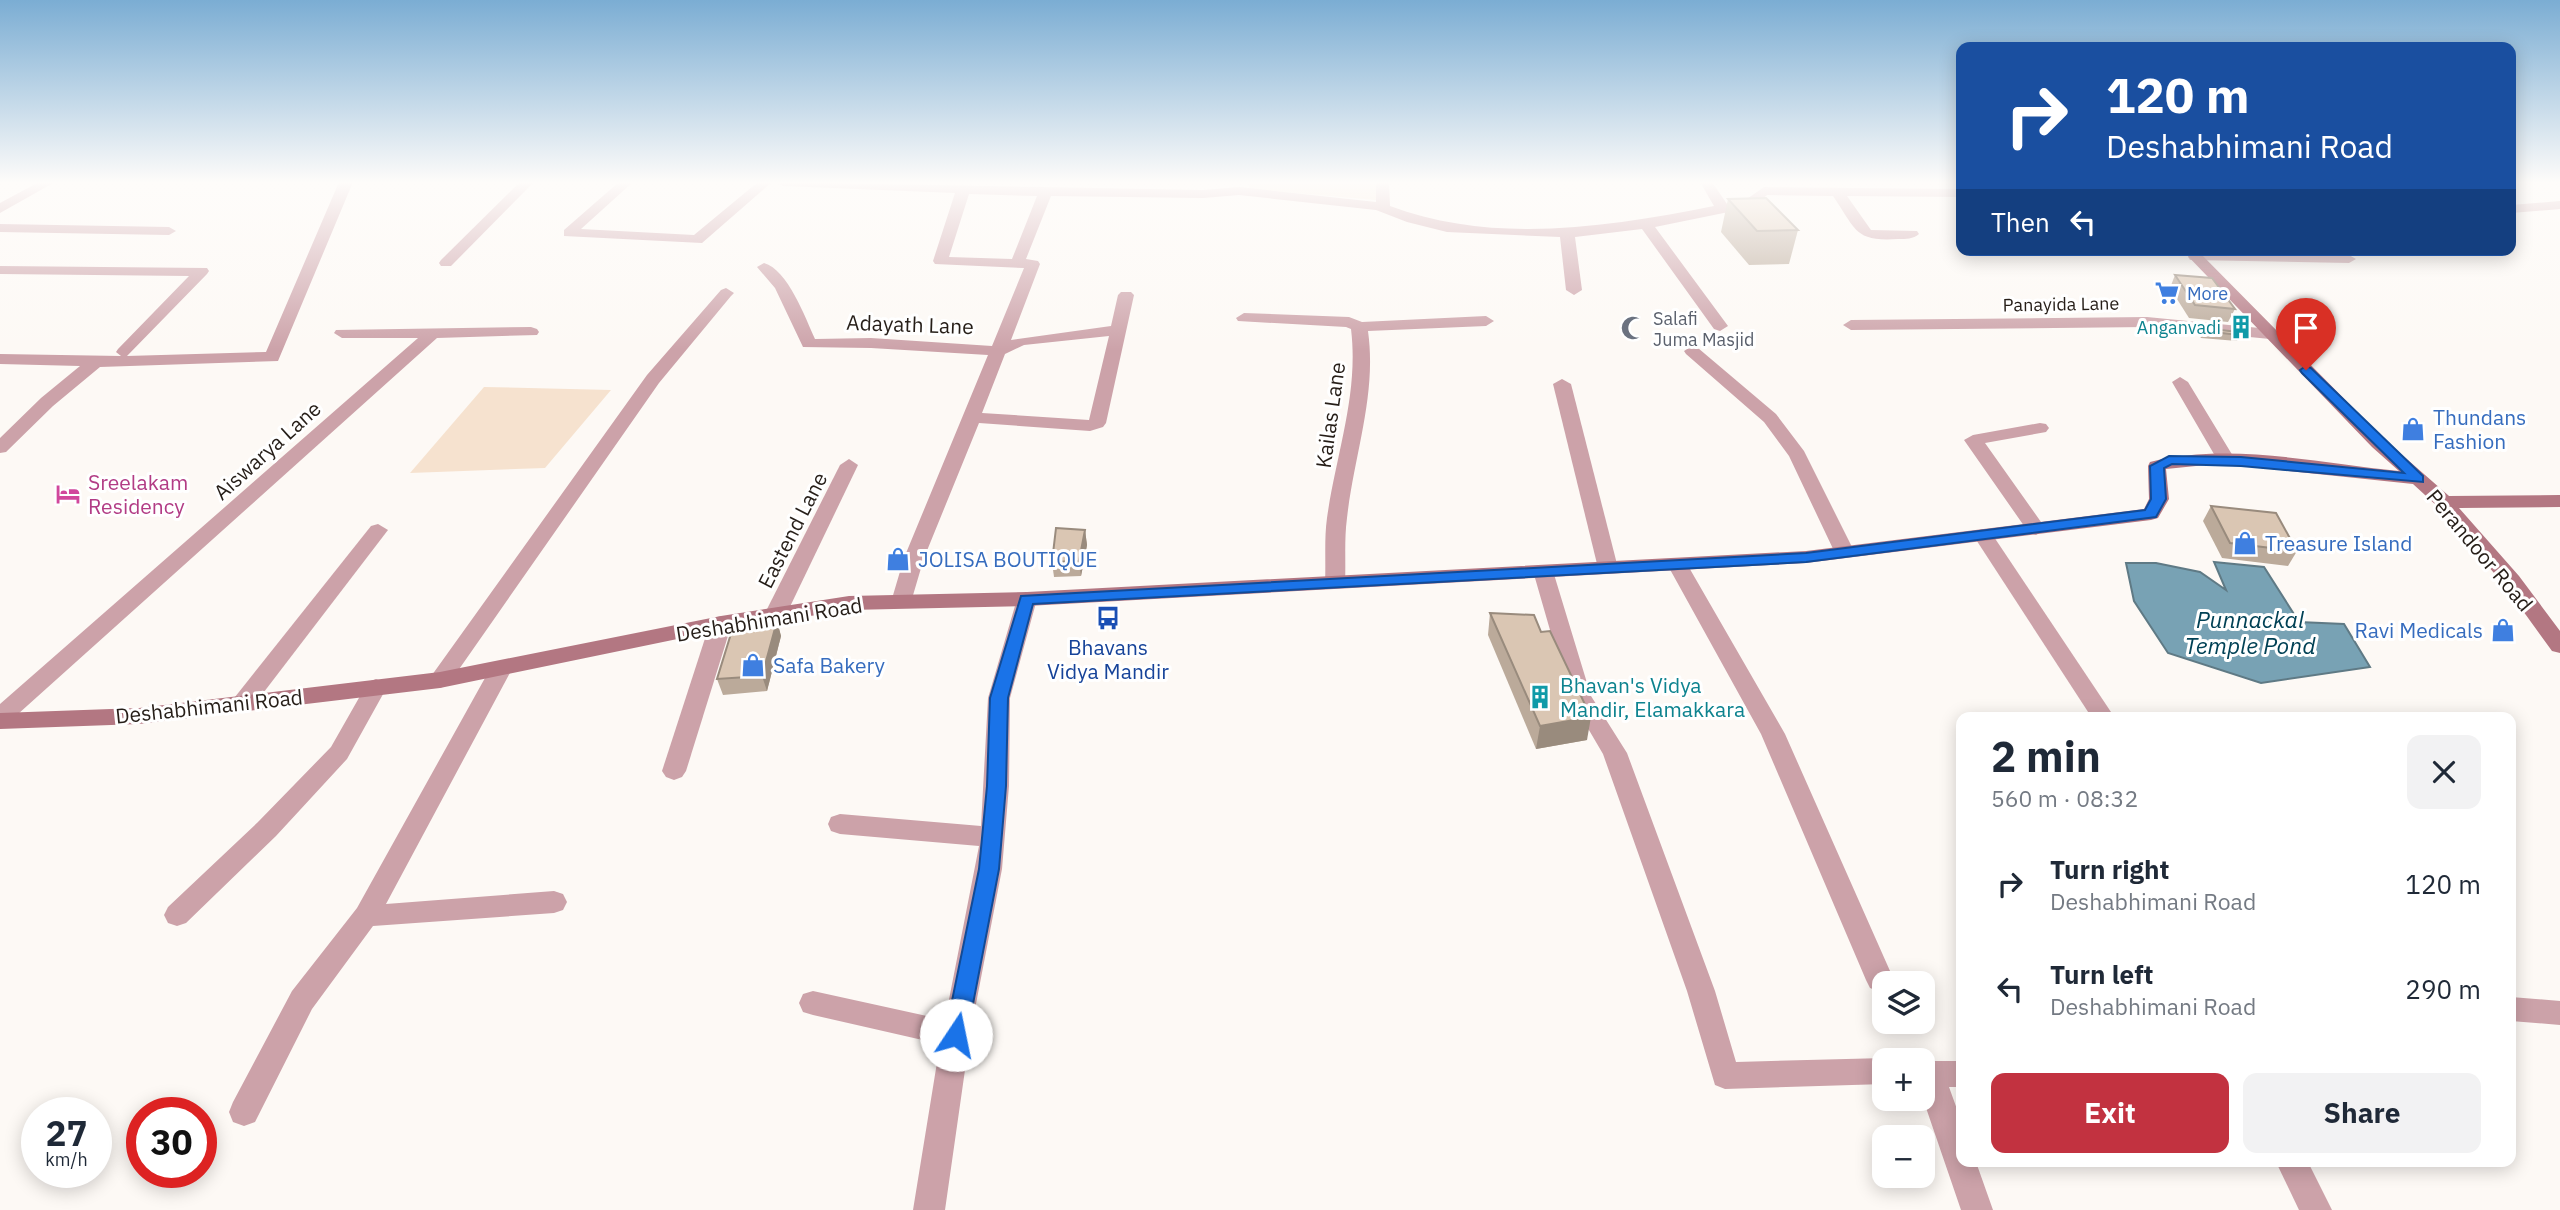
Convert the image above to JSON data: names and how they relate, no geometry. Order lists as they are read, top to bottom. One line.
{"streets":{"street":["Panayida Lane","Adayath Lane","Kailas Lane","Aiswarya Lane","Eastend Lane","Perandoor Road","Deshabhimani Road"]},"crossings":[["Panayida Lane","Perandoor Road"],["Adayath Lane","Deshabhimani Road"],["Kailas Lane","Deshabhimani Road"],["Aiswarya Lane","Deshabhimani Road"],["Eastend Lane","Deshabhimani Road"],["Perandoor Road","Deshabhimani Road"]],"water":["Punnackal Temple Pond"],"places":{"supermarket":["More"],"building":["Anganvadi","Bhavan's Vidya Mandir, Elamakkara"],"mosque":["Salafi Juma Masjid"],"shop":["Thundans Fashion","Treasure Island","JOLISA BOUTIQUE","Ravi Medicals","Safa Bakery"],"hotel":["Sreelakam Residency"],"bus stop":["Bhavans Vidya Mandir"]},"page":{"turn":["120 m","Deshabhimani Road"],"then":"Then","heading":["2 min","560 m · 08:32"],"list":[{"name":"Turn right","note":"Deshabhimani Road","value":"120 m"},{"name":"Turn left","note":"Deshabhimani Road","value":"290 m"}],"map_buttons":["+","−"],"buttons":["Exit","Share"],"speed":"27 km/h","limit":"30"}}
